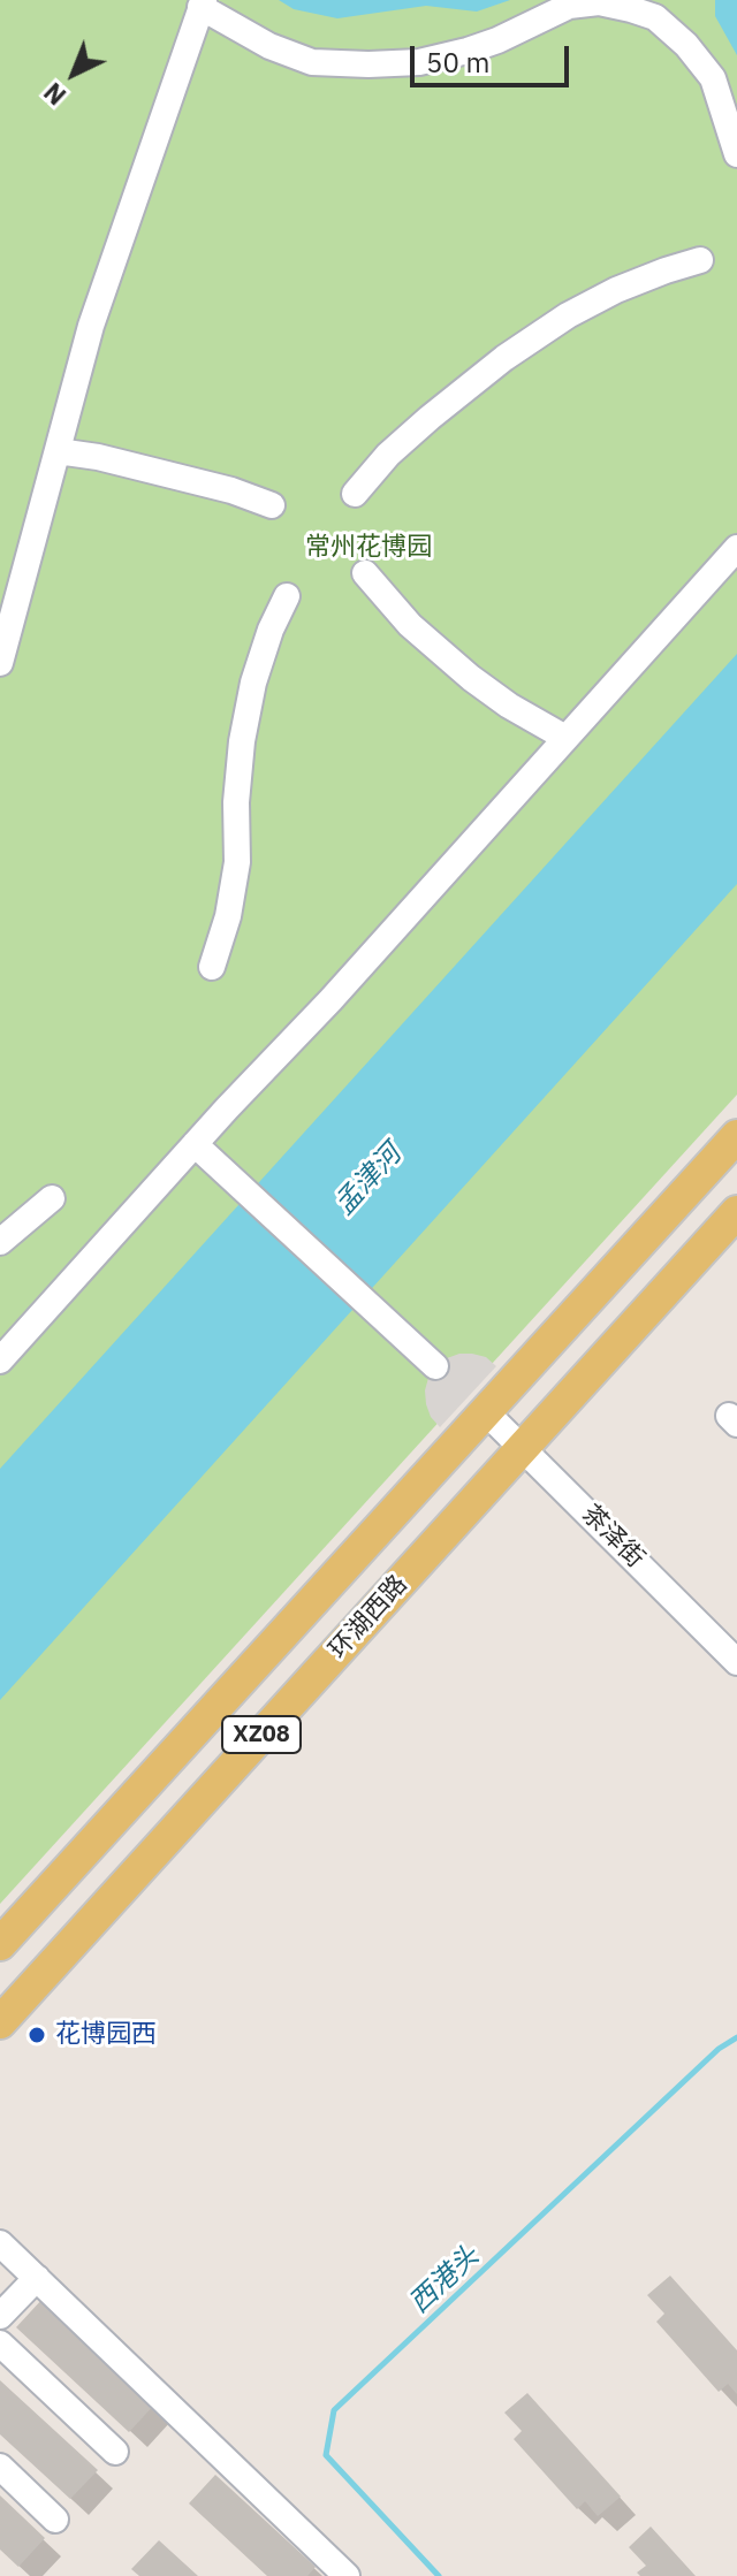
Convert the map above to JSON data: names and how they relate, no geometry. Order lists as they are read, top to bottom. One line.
{"streets":{"main road":["环湖西路","XZ08"],"street":["茶泽街"]},"crossings":[["茶泽街","环湖西路"]],"water":["孟津河","西港头"],"parks":["常州花博园"],"places":["花博园西"],"scale_bar":"50 m","north":"bottom left"}
